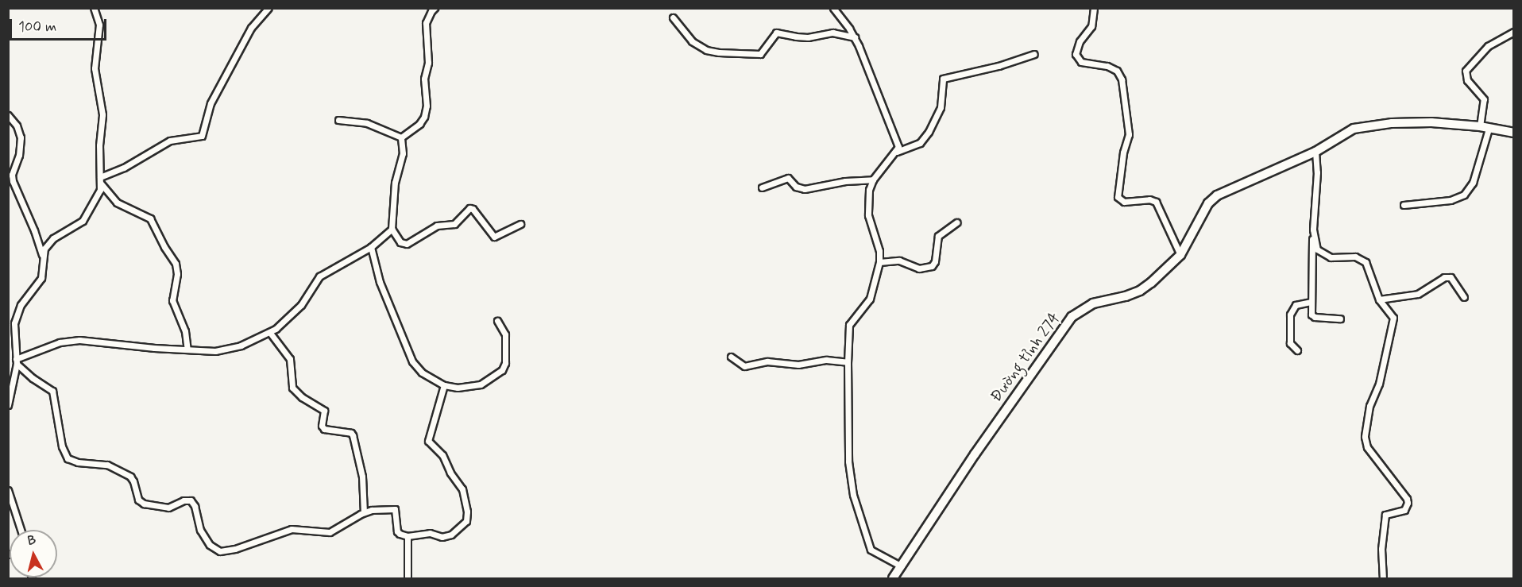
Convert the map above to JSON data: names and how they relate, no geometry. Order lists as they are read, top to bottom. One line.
{"streets":{"main road":["Đường tỉnh 274"]},"scale_bar":"100 m","north":"top"}
